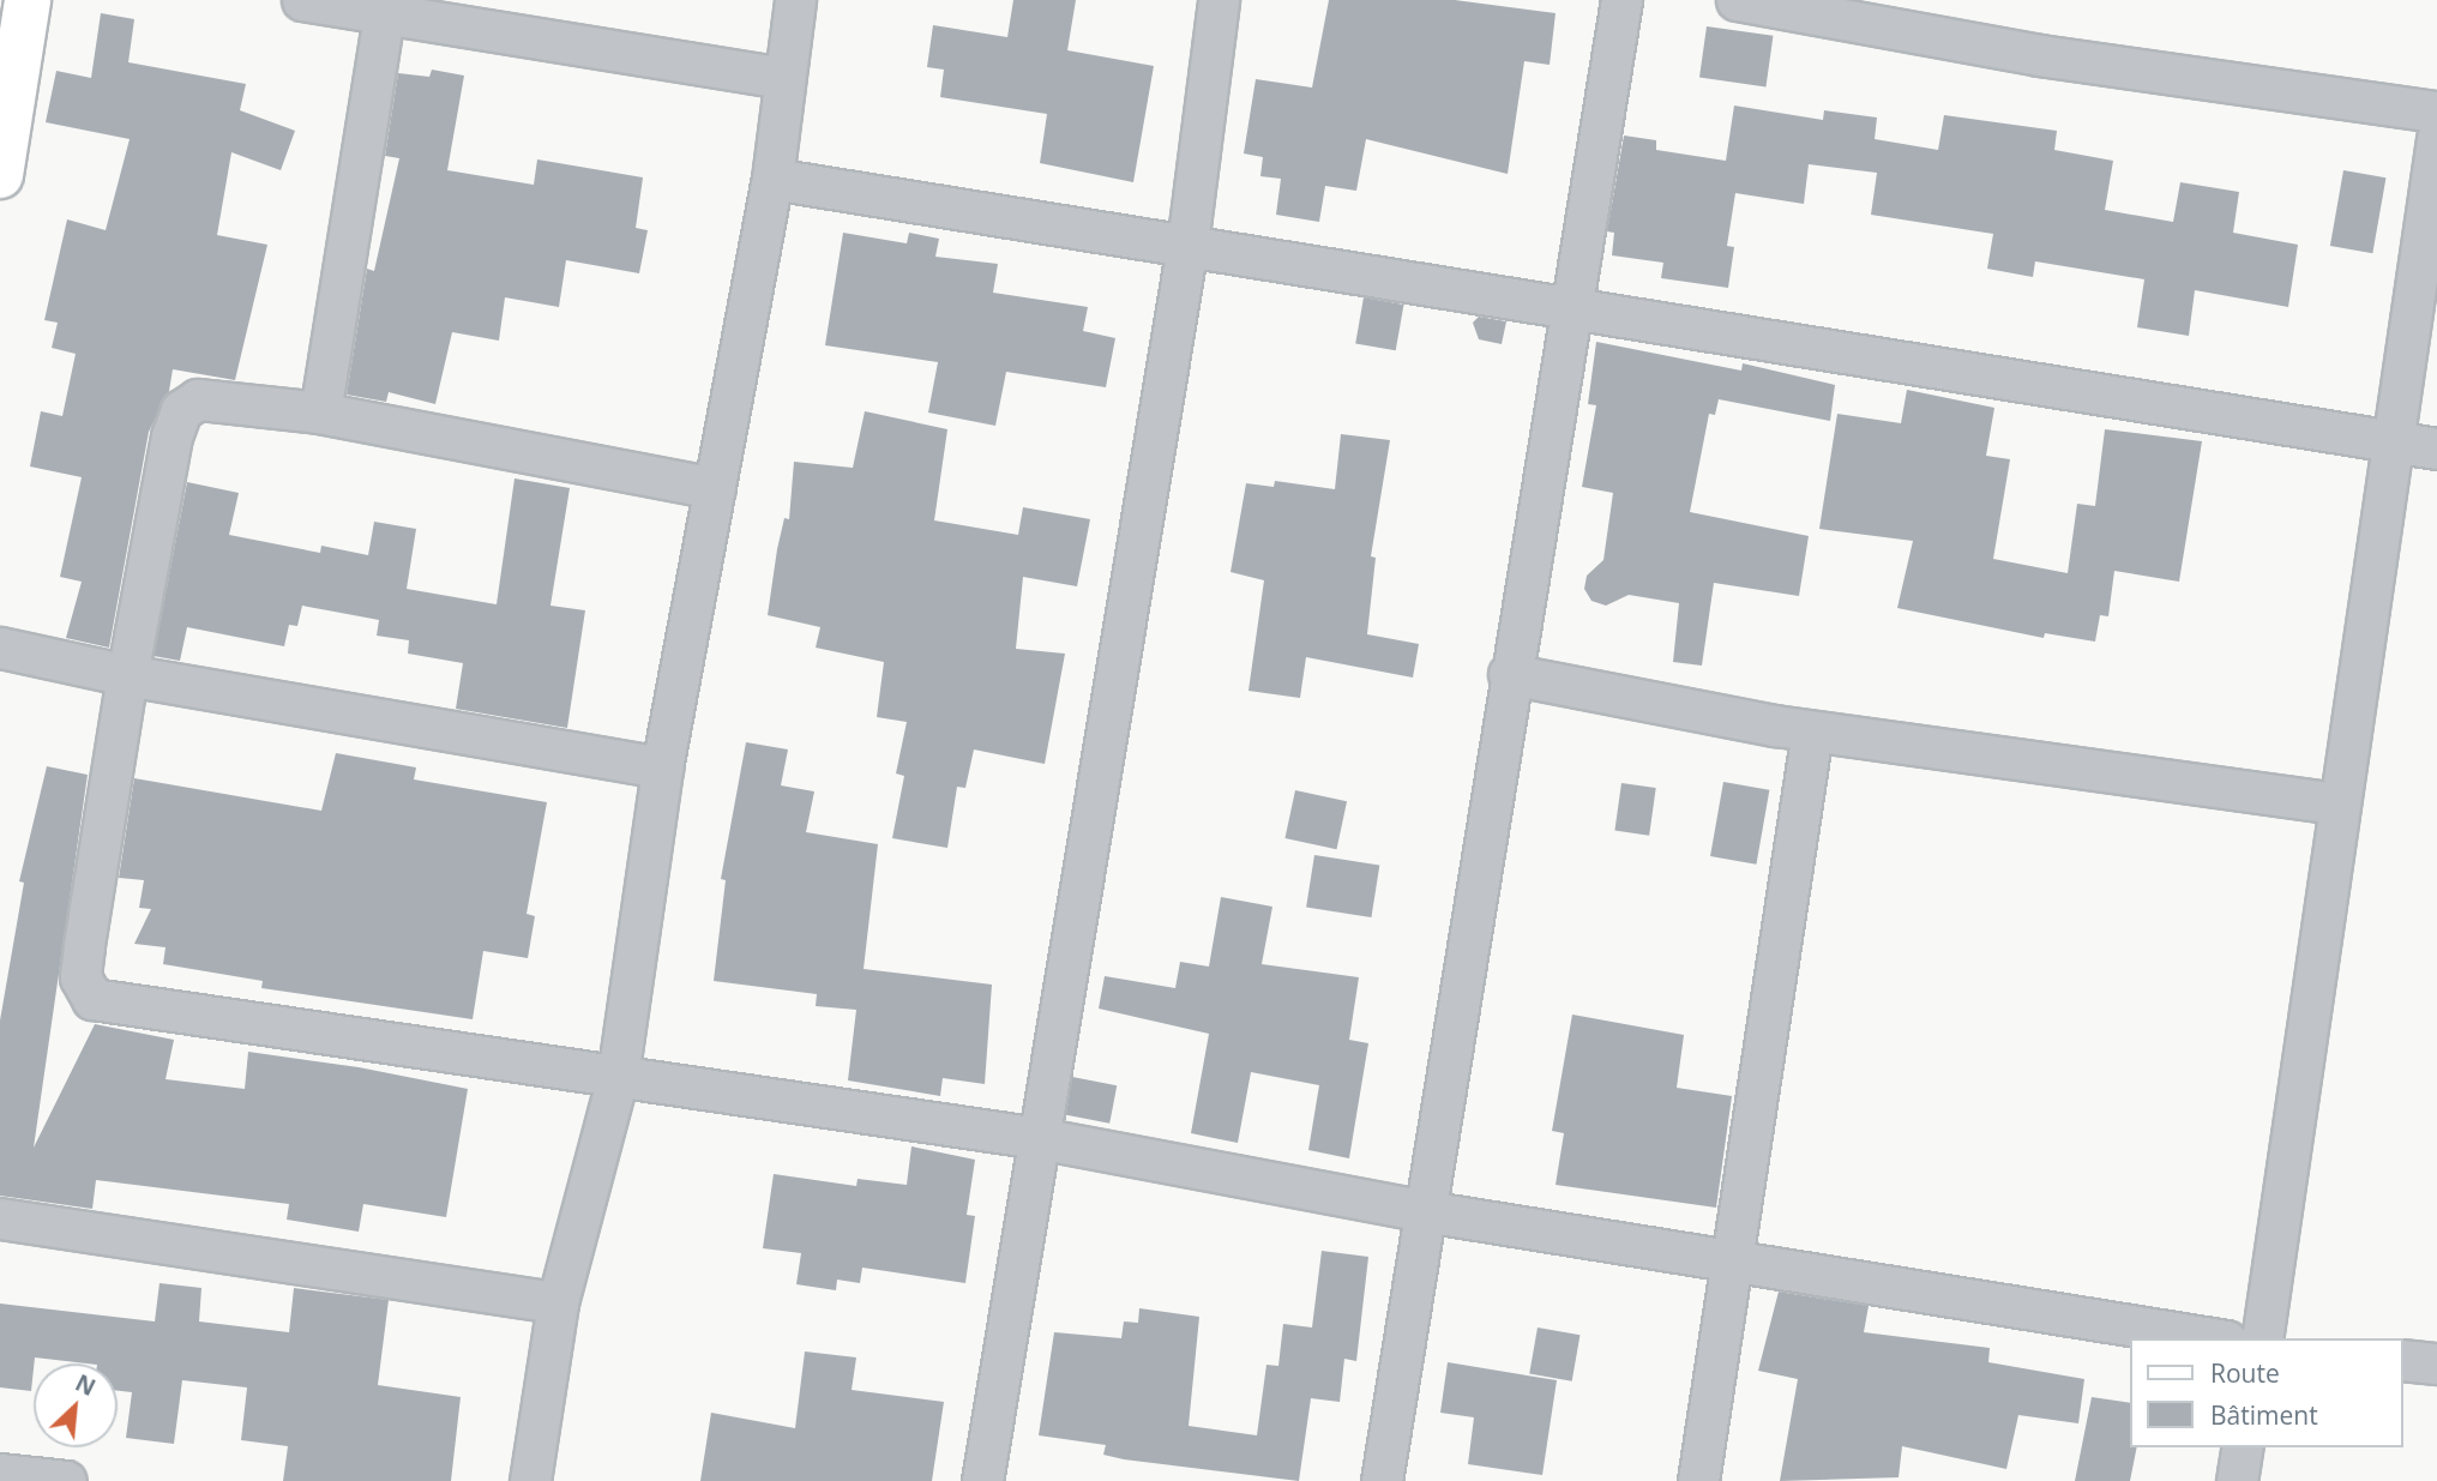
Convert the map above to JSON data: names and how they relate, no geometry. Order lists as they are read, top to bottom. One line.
{"legend":["Route","Bâtiment"],"north":"top right"}
